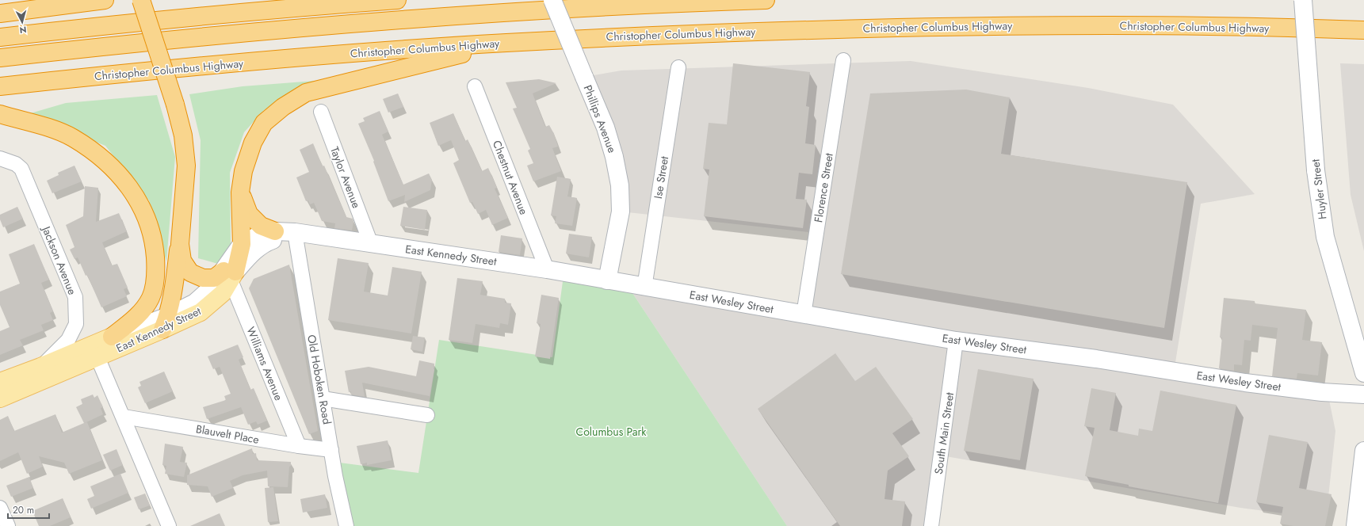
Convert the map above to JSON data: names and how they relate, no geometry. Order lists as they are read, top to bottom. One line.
{"streets":{"highway":["Christopher Columbus Highway"],"main road":["East Kennedy Street"],"street":["Phillips Avenue","Taylor Avenue","Chestnut Avenue","Ise Street","Florence Street","Huyler Street","Jackson Avenue","East Wesley Street","Williams Avenue","Old Hoboken Road","South Main Street","Blauvelt Place"]},"crossings":[["Phillips Avenue","East Kennedy Street"],["Phillips Avenue","East Wesley Street"],["Taylor Avenue","East Kennedy Street"],["Chestnut Avenue","East Kennedy Street"],["Ise Street","East Wesley Street"],["Florence Street","East Wesley Street"],["East Kennedy Street","Jackson Avenue"],["East Kennedy Street","East Wesley Street"],["East Kennedy Street","Williams Avenue"],["East Kennedy Street","Old Hoboken Road"],["East Wesley Street","South Main Street"],["Williams Avenue","Blauvelt Place"],["Old Hoboken Road","Blauvelt Place"]],"parks":["Columbus Park"],"scale_bar":"20 m","north":"bottom"}
